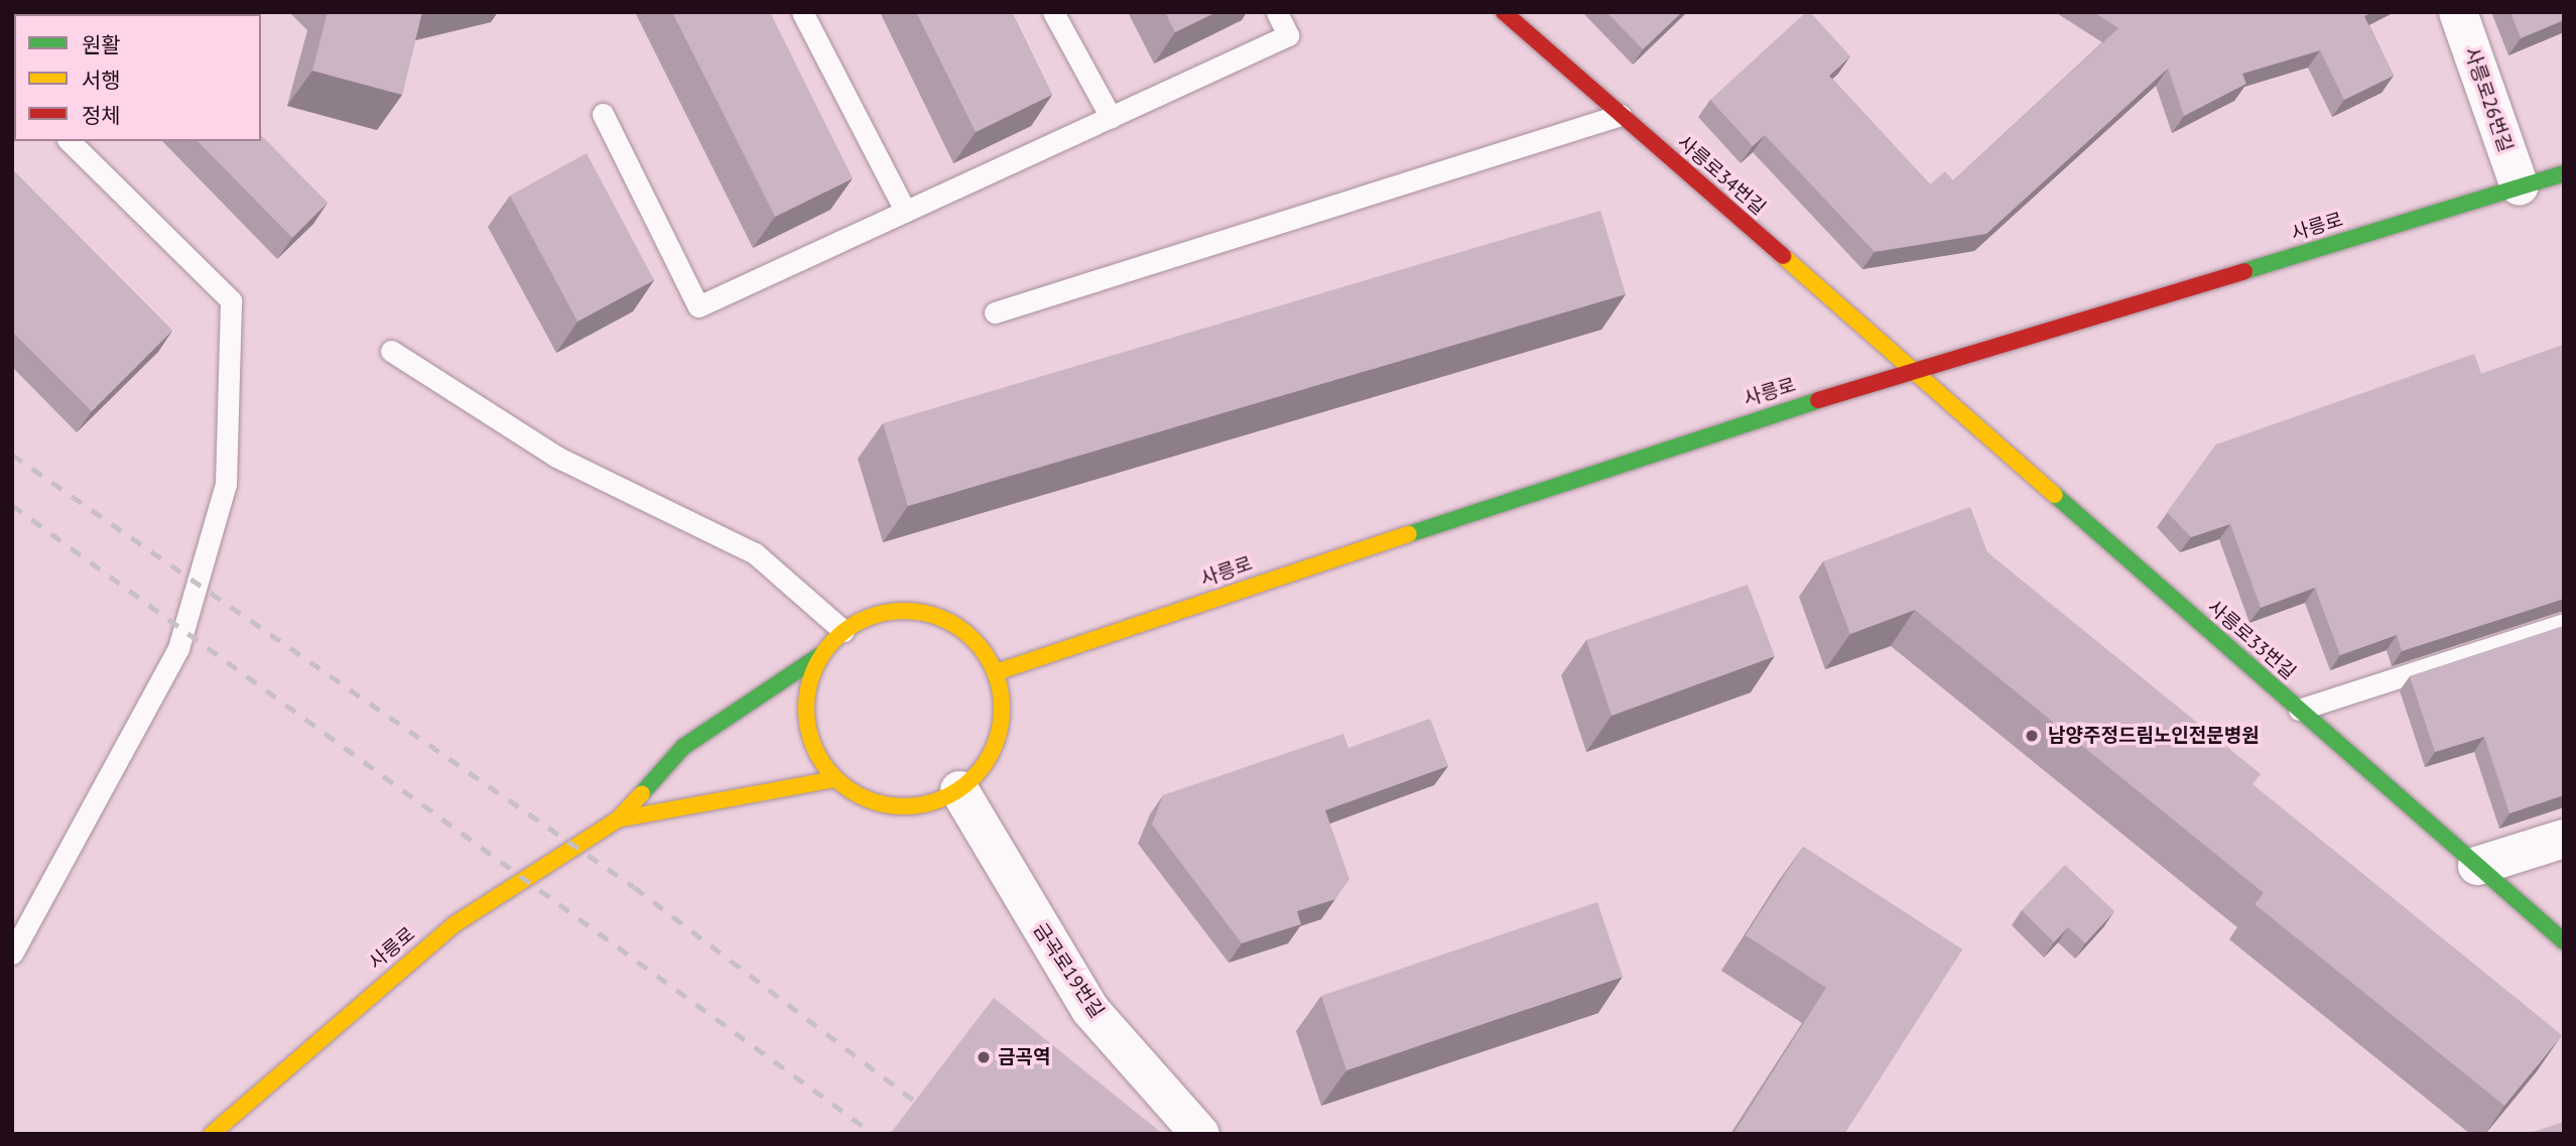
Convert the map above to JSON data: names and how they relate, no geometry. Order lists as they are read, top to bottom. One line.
{"streets":{"street":["사릉로26번길","사릉로34번길","사릉로","사릉로33번길","금곡로19번길"]},"crossings":[["사릉로26번길","사릉로"],["사릉로34번길","사릉로"],["사릉로34번길","사릉로33번길"],["사릉로","사릉로33번길"],["사릉로","금곡로19번길"]],"places":["남양주정드림노인전문병원","금곡역"],"legend":["원활","서행","정체"]}
